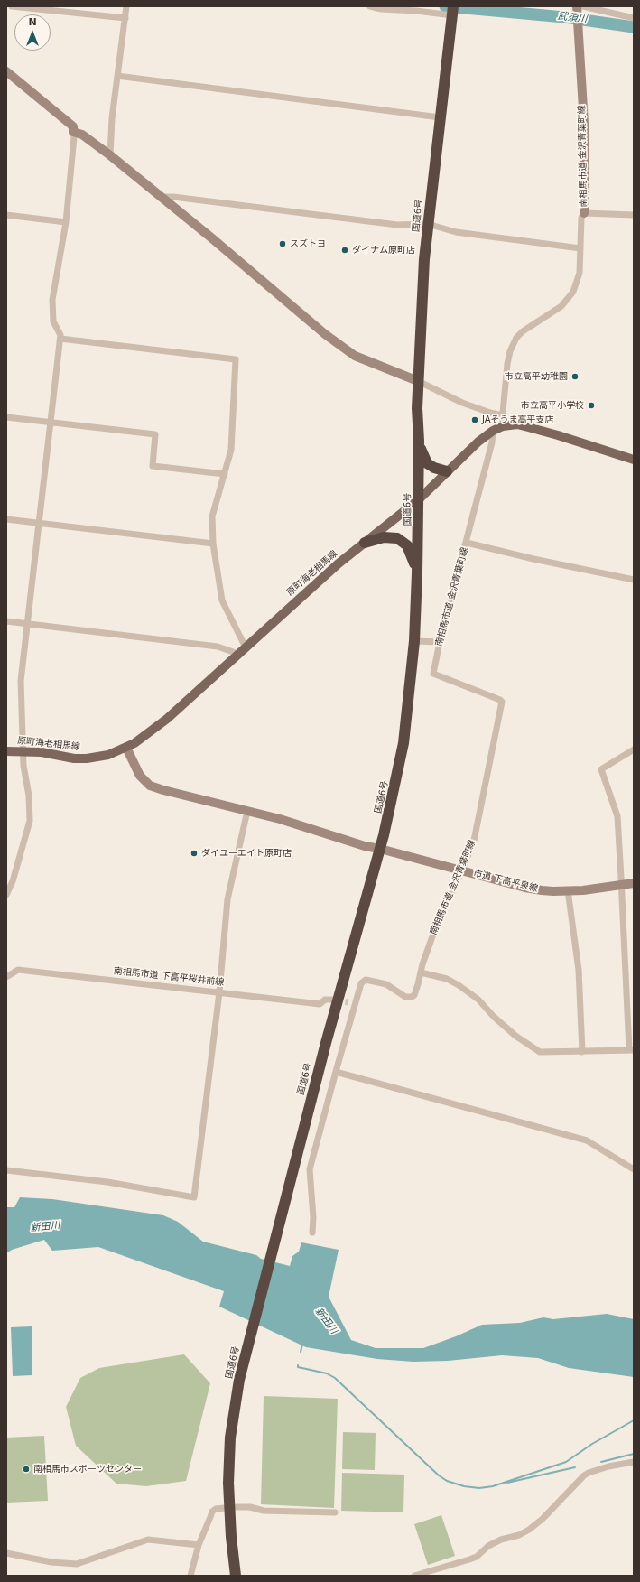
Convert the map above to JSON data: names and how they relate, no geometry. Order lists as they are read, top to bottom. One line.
{"streets":{"highway":["国道6号"],"main road":["原町海老相馬線"],"street":["南相馬市道 金沢青葉町線","市道 下高平泉線","南相馬市道 下高平桜井前線"]},"crossings":[["南相馬市道 金沢青葉町線","原町海老相馬線"],["南相馬市道 金沢青葉町線","市道 下高平泉線"],["国道6号","原町海老相馬線"],["国道6号","市道 下高平泉線"],["原町海老相馬線","市道 下高平泉線"]],"water":["武須川","新田川"],"places":["スズトヨ","ダイナム原町店","市立高平幼稚園","市立高平小学校","JAそうま高平支店","ダイユーエイト原町店","南相馬市スポーツセンター"],"north":"top"}
